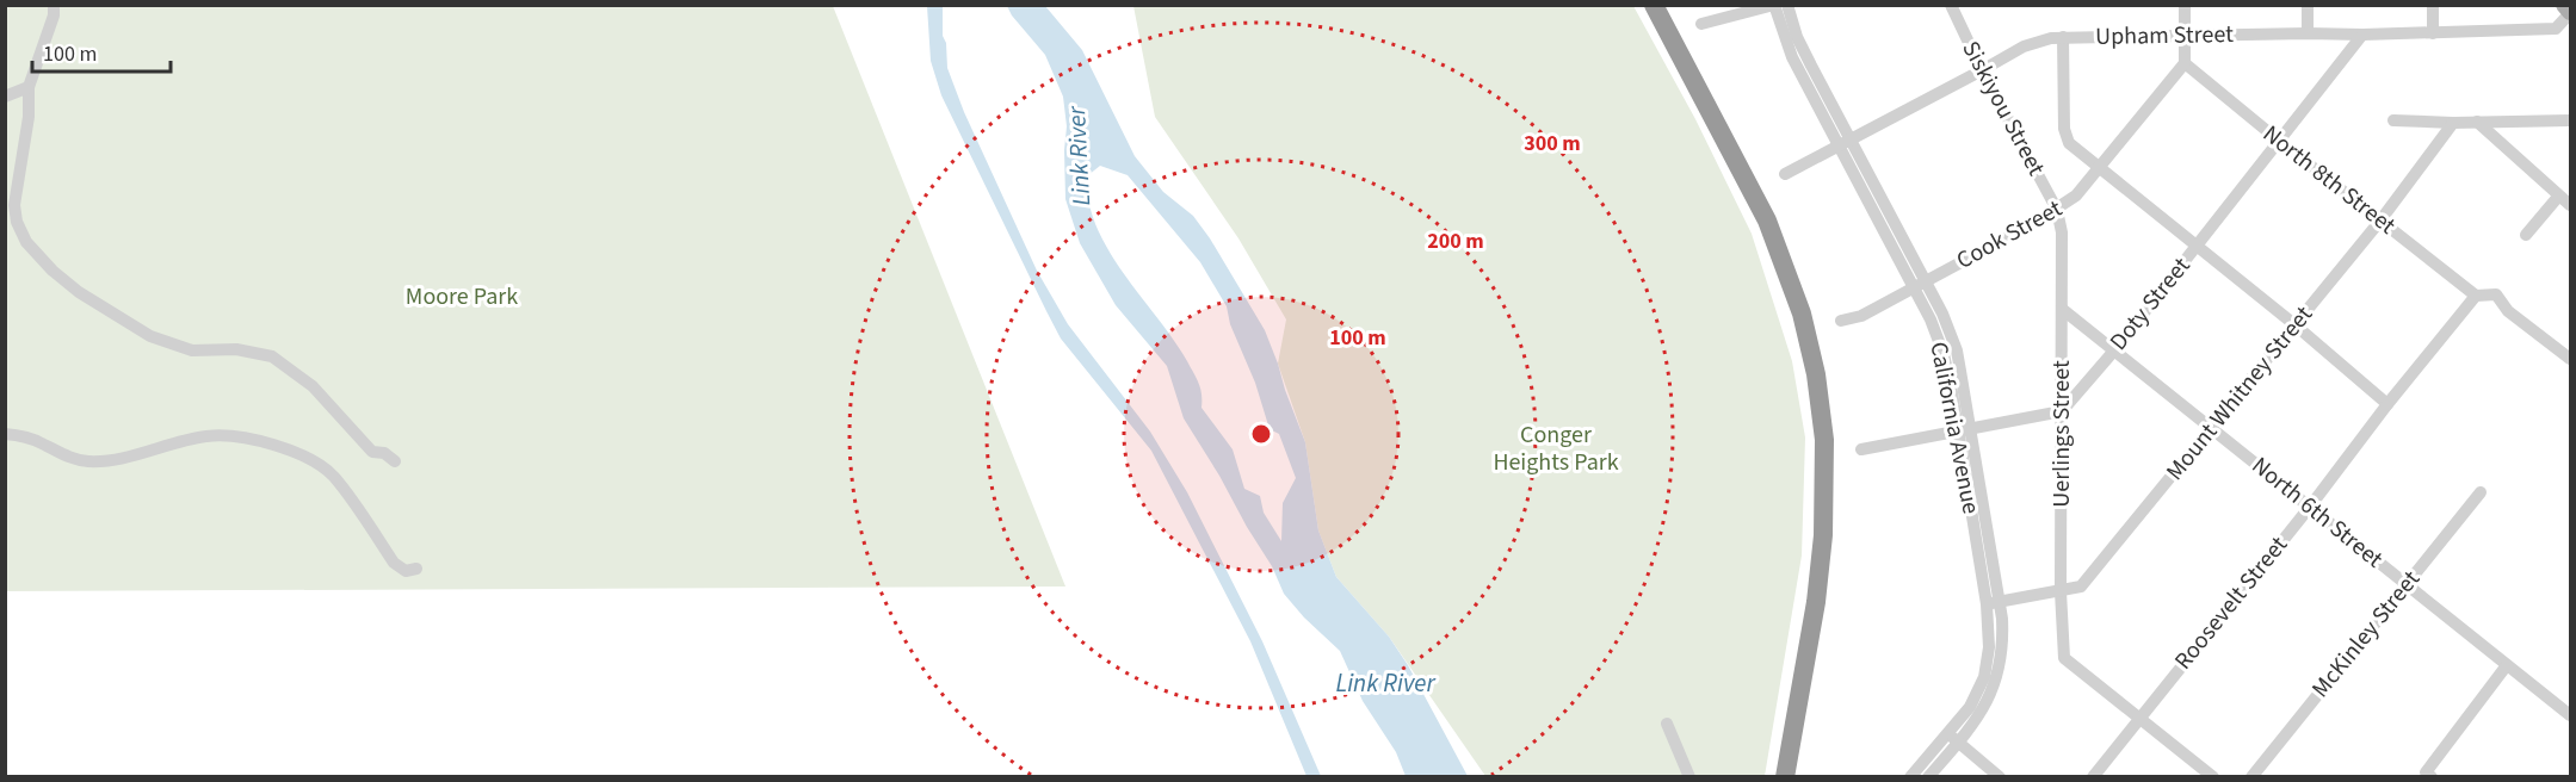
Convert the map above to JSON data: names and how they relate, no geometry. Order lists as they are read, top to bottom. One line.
{"streets":{"street":["Upham Street","Siskiyou Street","North 8th Street","Cook Street","Doty Street","Mount Whitney Street","California Avenue","Uerlings Street","North 6th Street","Roosevelt Street","McKinley Street"]},"crossings":[["Upham Street","Siskiyou Street"],["Upham Street","Doty Street"],["Upham Street","California Avenue"],["Siskiyou Street","Cook Street"],["Siskiyou Street","Uerlings Street"],["North 8th Street","Cook Street"],["North 8th Street","Doty Street"],["North 8th Street","Mount Whitney Street"],["North 8th Street","Roosevelt Street"],["Cook Street","California Avenue"],["Cook Street","Uerlings Street"],["Doty Street","Uerlings Street"],["Doty Street","North 6th Street"],["Mount Whitney Street","California Avenue"],["Mount Whitney Street","Uerlings Street"],["Mount Whitney Street","North 6th Street"],["Uerlings Street","North 6th Street"],["Uerlings Street","Roosevelt Street"],["North 6th Street","Roosevelt Street"],["North 6th Street","McKinley Street"]],"water":["Link River"],"parks":["Moore Park","Conger Heights Park"],"scale_bar":"100 m","rings":["300 m","200 m","100 m"]}
